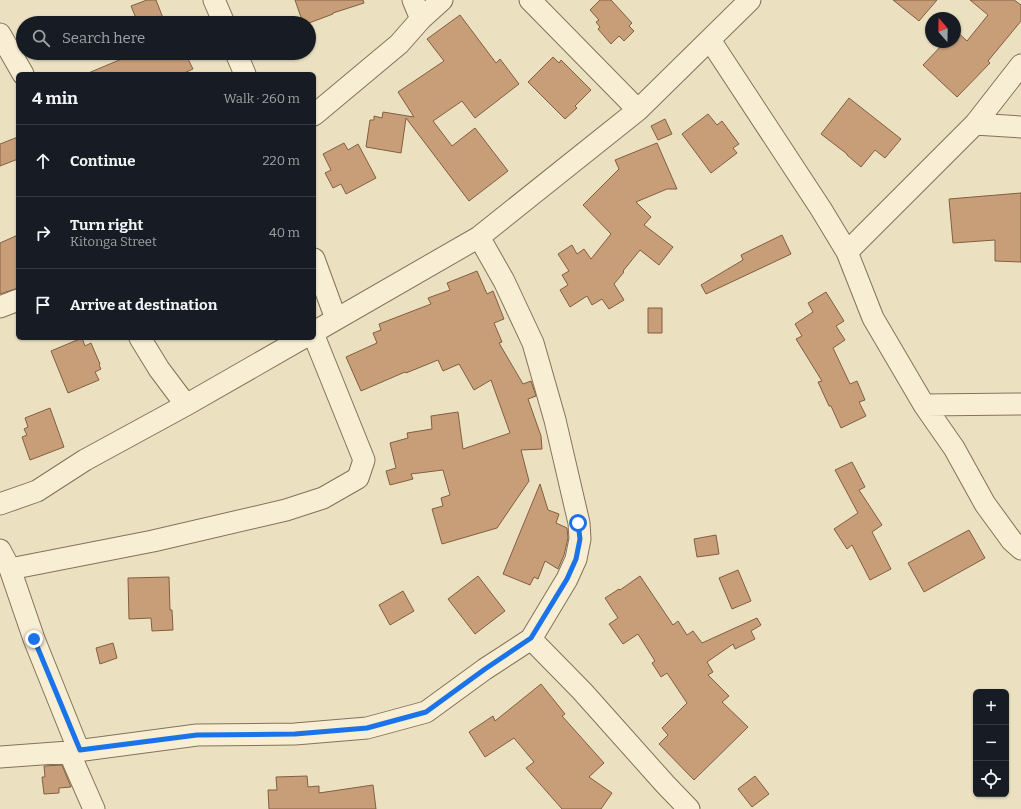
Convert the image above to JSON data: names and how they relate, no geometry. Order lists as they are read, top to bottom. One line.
{"north":"top","page":{"search":"Search here","heading":["4 min","Walk · 260 m"],"list":[["Continue","220 m"],["Turn right","Kitonga Street","40 m"],"Arrive at destination"],"map_buttons":["+","−"]}}
